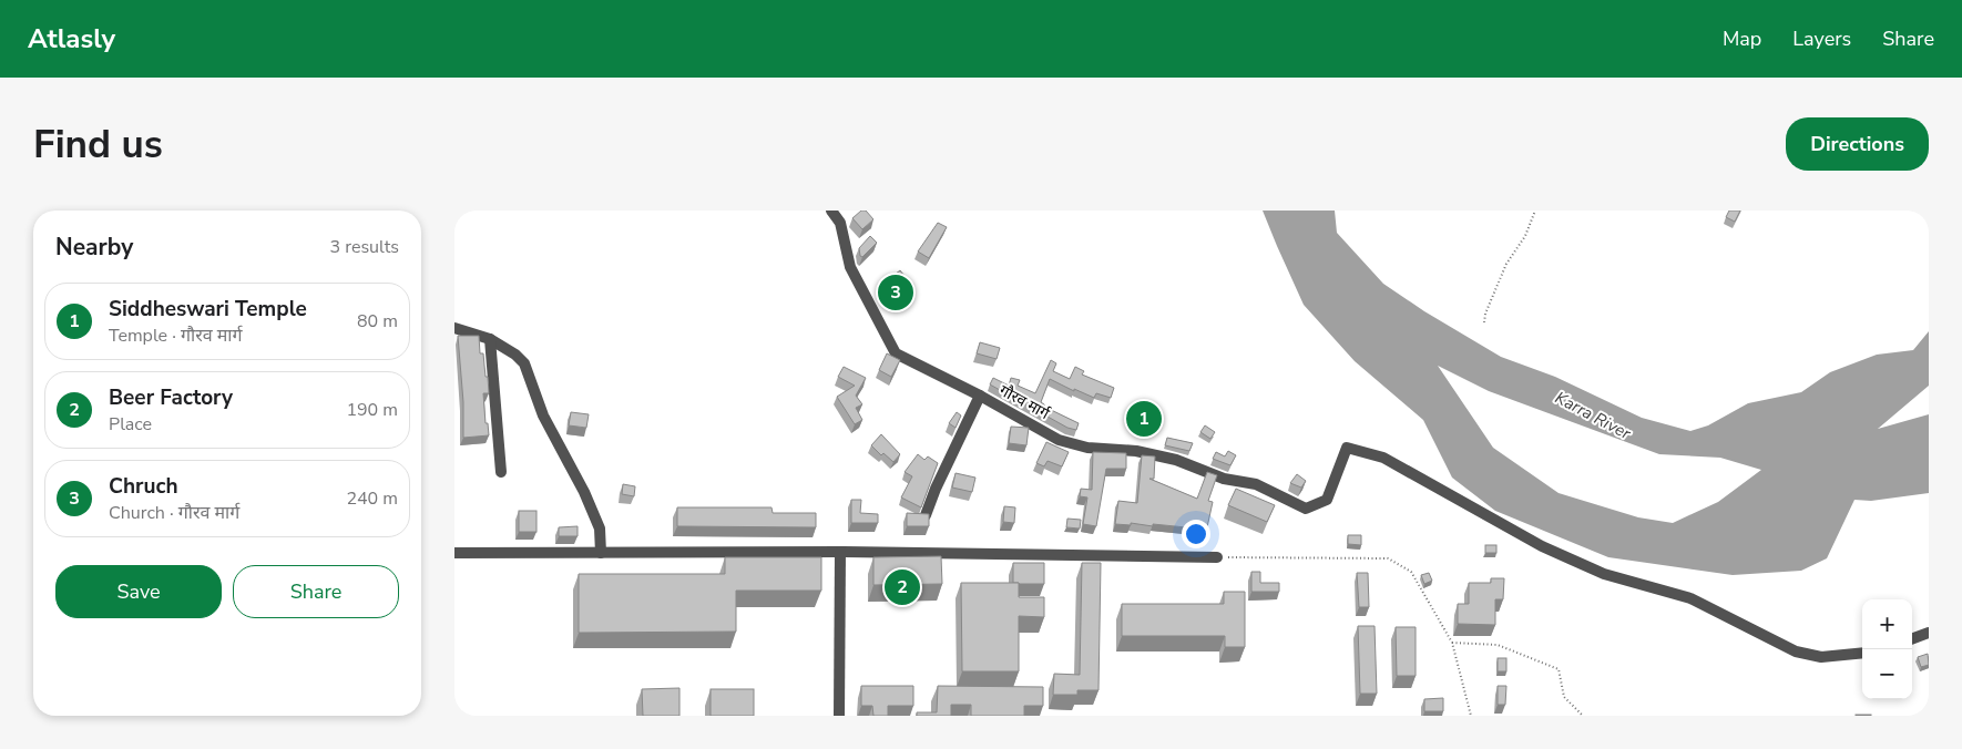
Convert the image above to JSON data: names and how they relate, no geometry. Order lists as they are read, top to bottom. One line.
{"streets":{"street":["गौरव मार्ग"]},"water":["Karra River"],"page":{"header":"Atlasly","nav":["Map","Layers","Share"],"buttons":["Directions",["Save","Share"]],"title":"Find us","heading":["Nearby","3 results"],"pins":["3","1","2"],"list":[{"mark":"1","name":"Siddheswari Temple","note":"Temple · गौरव मार्ग","value":"80 m"},{"mark":"2","name":"Beer Factory","note":"Place","value":"190 m"},{"mark":"3","name":"Chruch","note":"Church · गौरव मार्ग","value":"240 m"}],"map_buttons":["+","−"]}}
